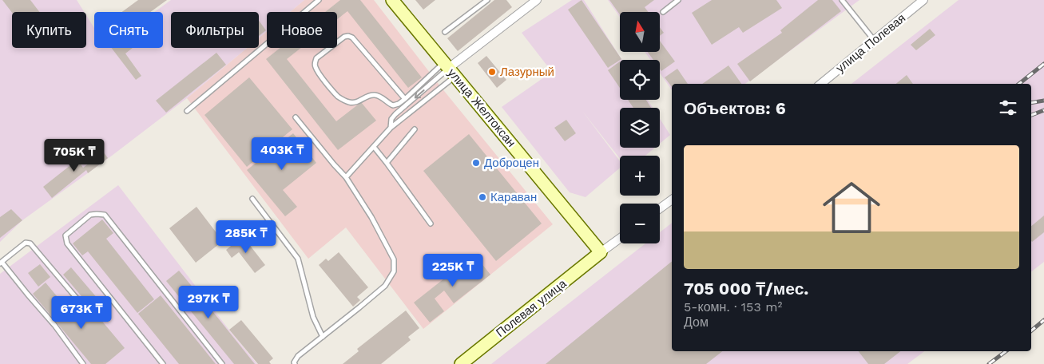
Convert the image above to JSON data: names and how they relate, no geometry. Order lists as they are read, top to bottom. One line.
{"streets":{"street":["улица Полевая","улица Желтоксан","Полевая улица"]},"crossings":[["улица Желтоксан","Полевая улица"]],"places":["Лазурный","Доброцен","Караван"],"north":"top","page":{"map_buttons":["+","−"],"chip":["Купить","Снять","Фильтры","Новое"],"heading":"Объектов: 6","list":[{"name":"705 000 ₸/мес.","note":"5-комн. · 153 m² · Дом"}],"price":["403K ₸","705K ₸","285K ₸","225K ₸","297K ₸","673K ₸"]}}
